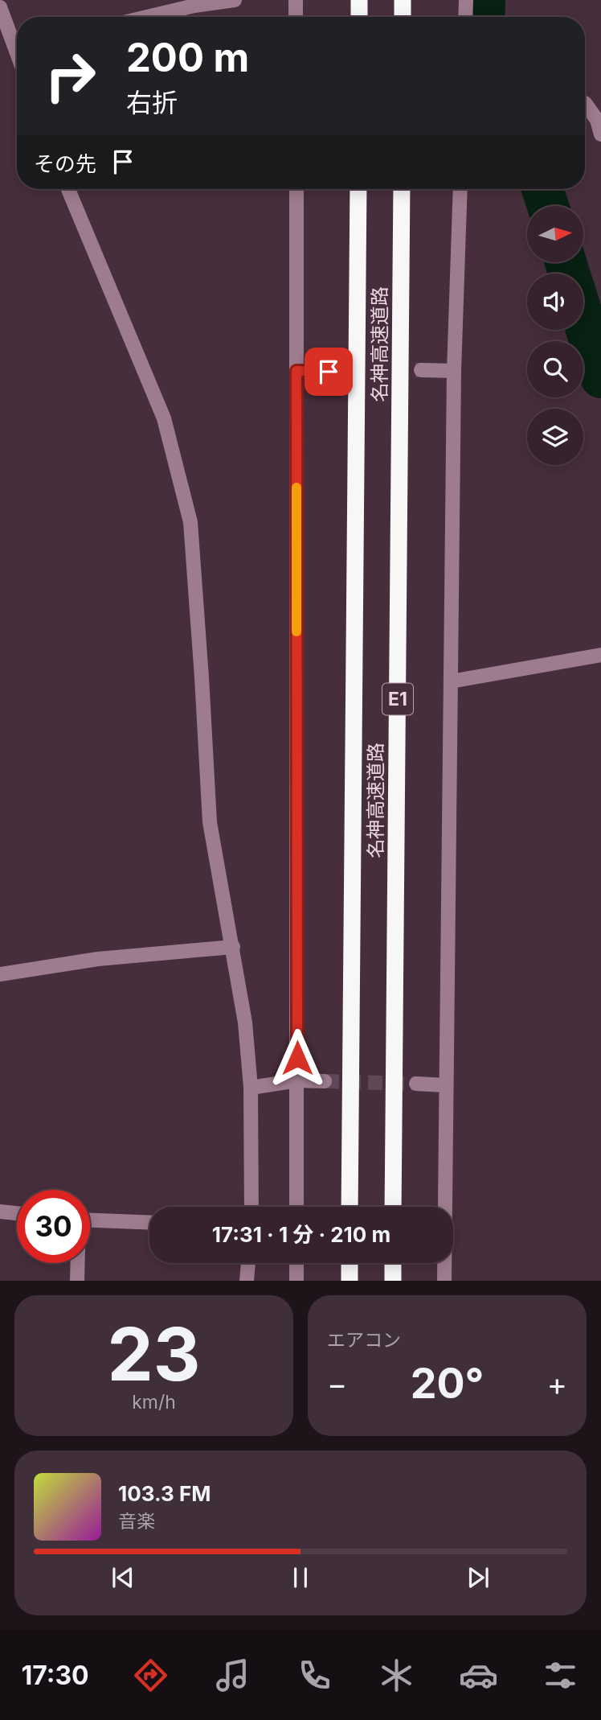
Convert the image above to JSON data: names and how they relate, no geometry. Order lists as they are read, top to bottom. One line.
{"streets":{"highway":["名神高速道路","E1"]},"north":"right","page":{"turn":["200 m","右折"],"then":"その先","limit":"30","trip":"17:31 · 1 分 · 210 m","tile":[["23","km/h"],"エアコン"],"heat":["−","20°","+"],"song":["103.3 FM","音楽"],"tabs":"17:30"}}
